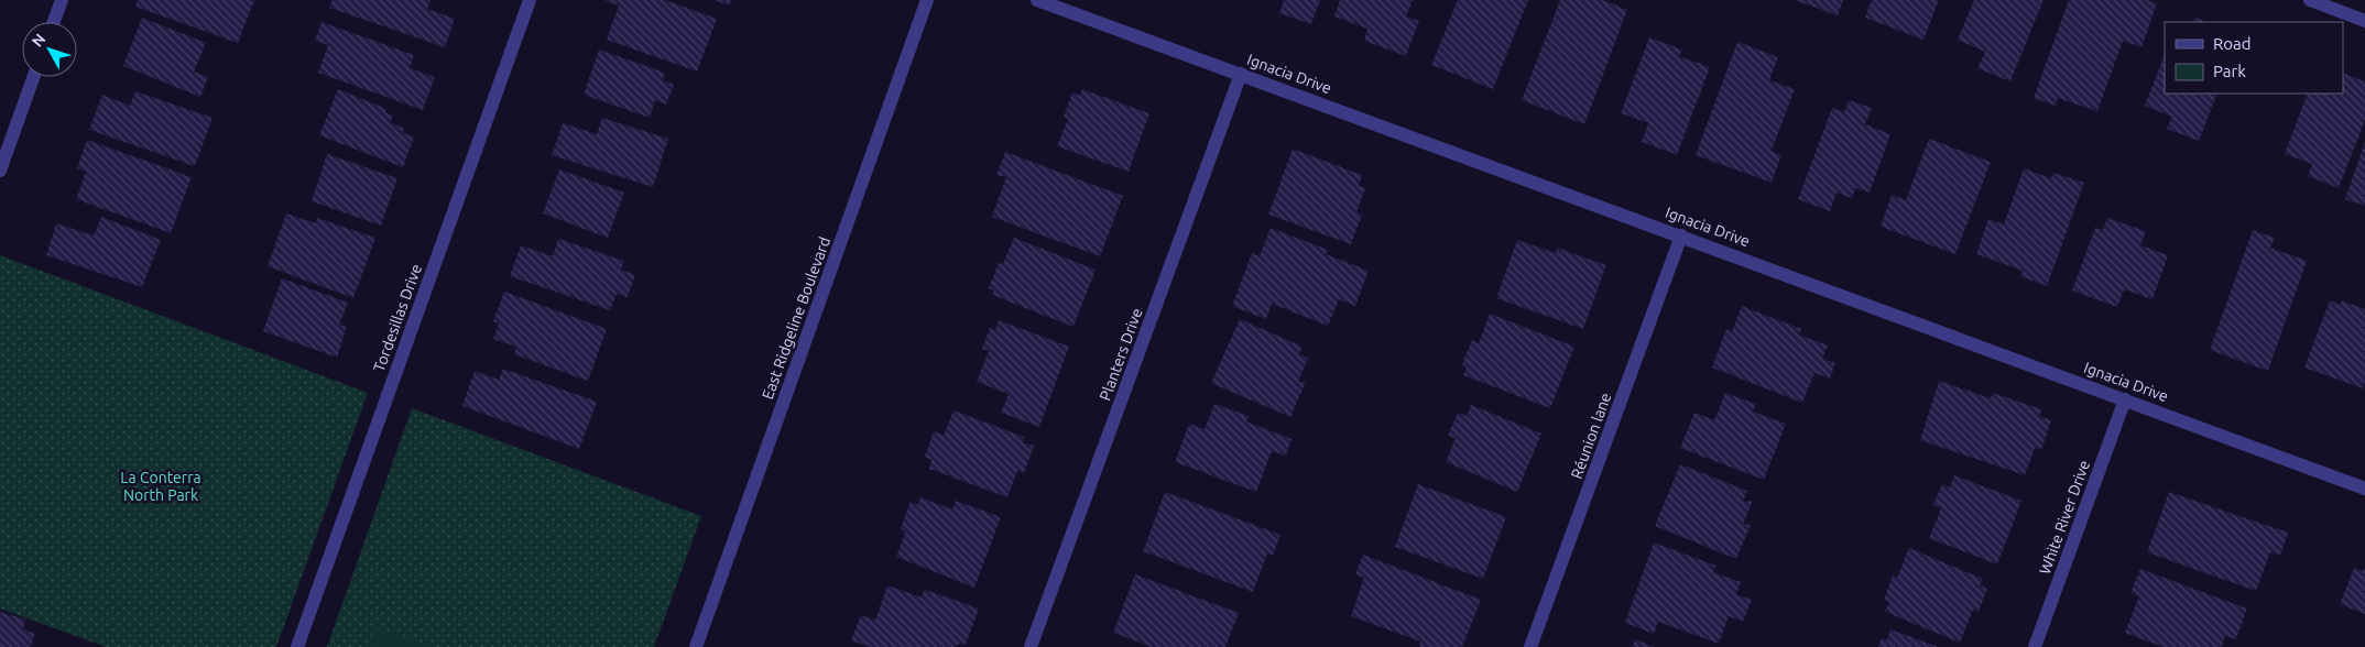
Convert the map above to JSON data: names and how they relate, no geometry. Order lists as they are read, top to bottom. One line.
{"streets":{"street":["Ignacia Drive","Tordesillas Drive","East Ridgeline Boulevard","Planters Drive","Réunion lane","White River Drive"]},"crossings":[["Ignacia Drive","Planters Drive"],["Ignacia Drive","Réunion lane"],["Ignacia Drive","White River Drive"]],"parks":["La Conterra North Park"],"legend":["Road","Park"],"north":"top left"}
